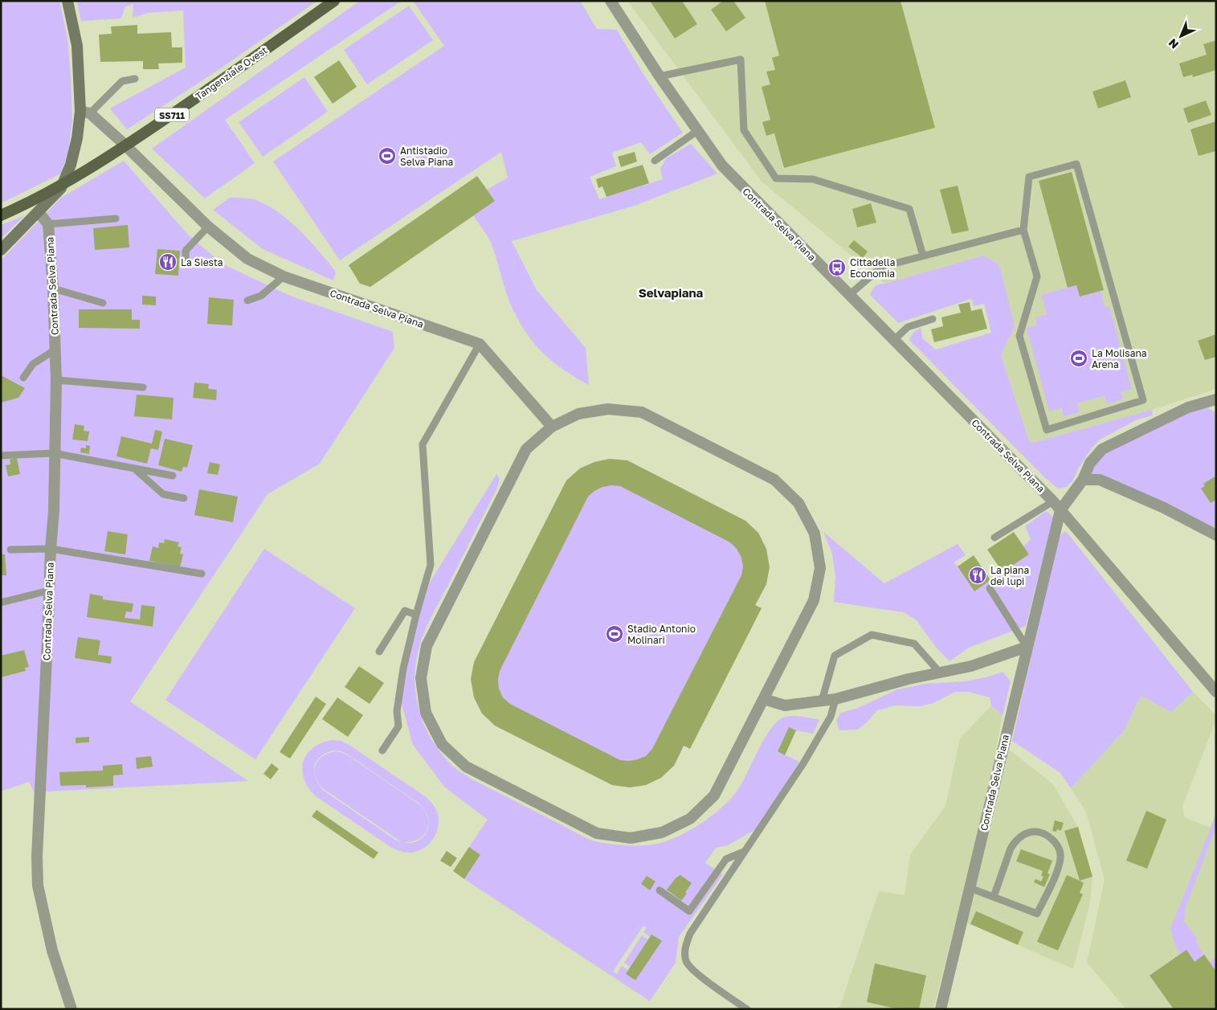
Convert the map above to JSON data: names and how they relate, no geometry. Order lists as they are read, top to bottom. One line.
{"streets":{"main road":["Tangenziale Ovest","SS711"],"street":["Contrada Selva Piana"]},"districts":["Selvapiana"],"places":{"sports":["Antistadio Selva Piana","La Molisana Arena","Stadio Antonio Molinari"],"restaurant":["La Siesta","La piana dei lupi"],"bus stop":["Cittadella Economia"]},"north":"bottom left"}
